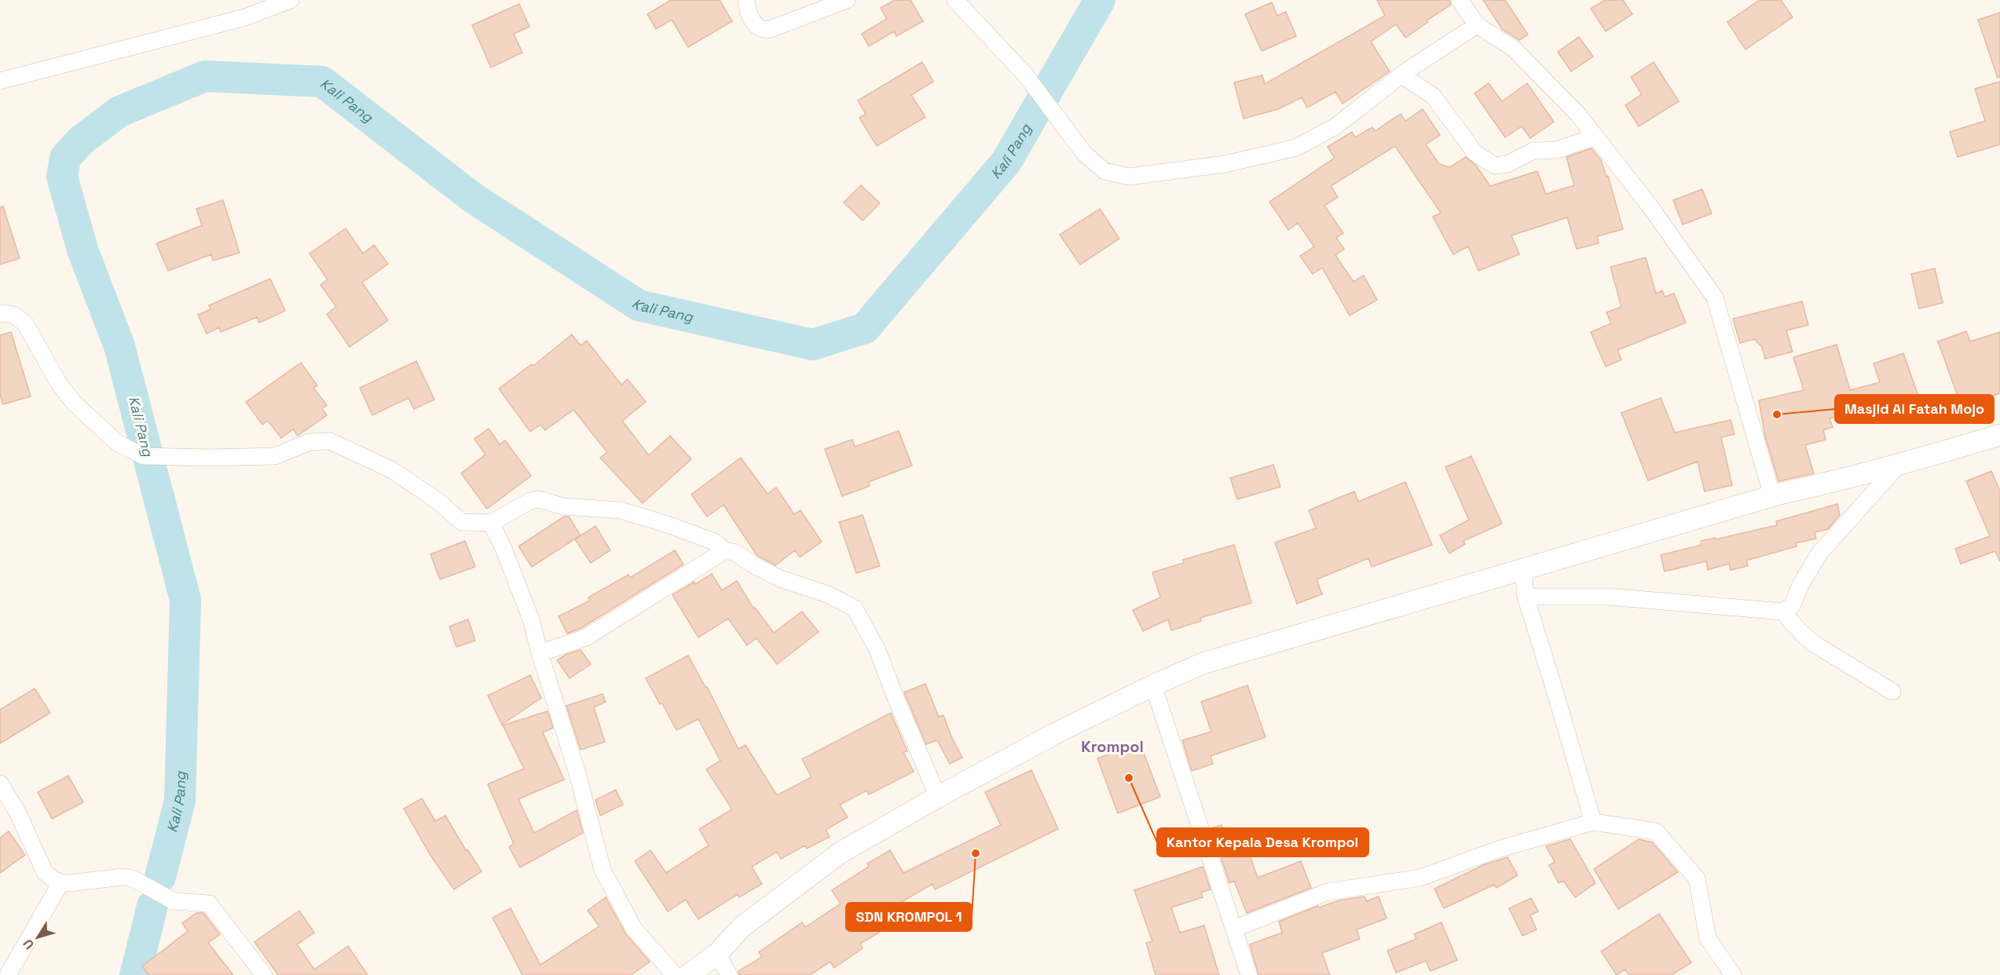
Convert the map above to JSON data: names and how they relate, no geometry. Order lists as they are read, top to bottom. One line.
{"districts":["Krompol"],"water":["Kali Pang"],"places":["Masjid Al Fatah Mojo","Kantor Kepala Desa Krompol","SDN KROMPOL 1"],"north":"bottom left"}
